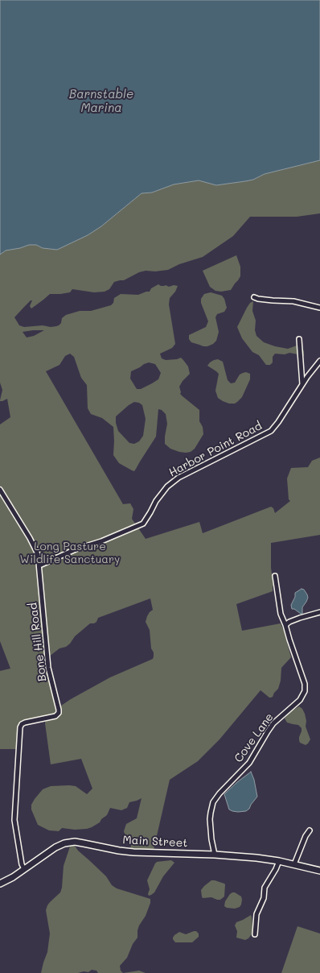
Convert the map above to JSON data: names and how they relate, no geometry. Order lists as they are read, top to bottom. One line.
{"streets":{"main road":["Main Street"],"street":["Harbor Point Road","Bone Hill Road","Cove Lane"]},"crossings":[["Harbor Point Road","Bone Hill Road"],["Bone Hill Road","Main Street"],["Cove Lane","Main Street"]],"water":["Barnstable Marina"],"parks":["Long Pasture Wildlife Sanctuary"]}
